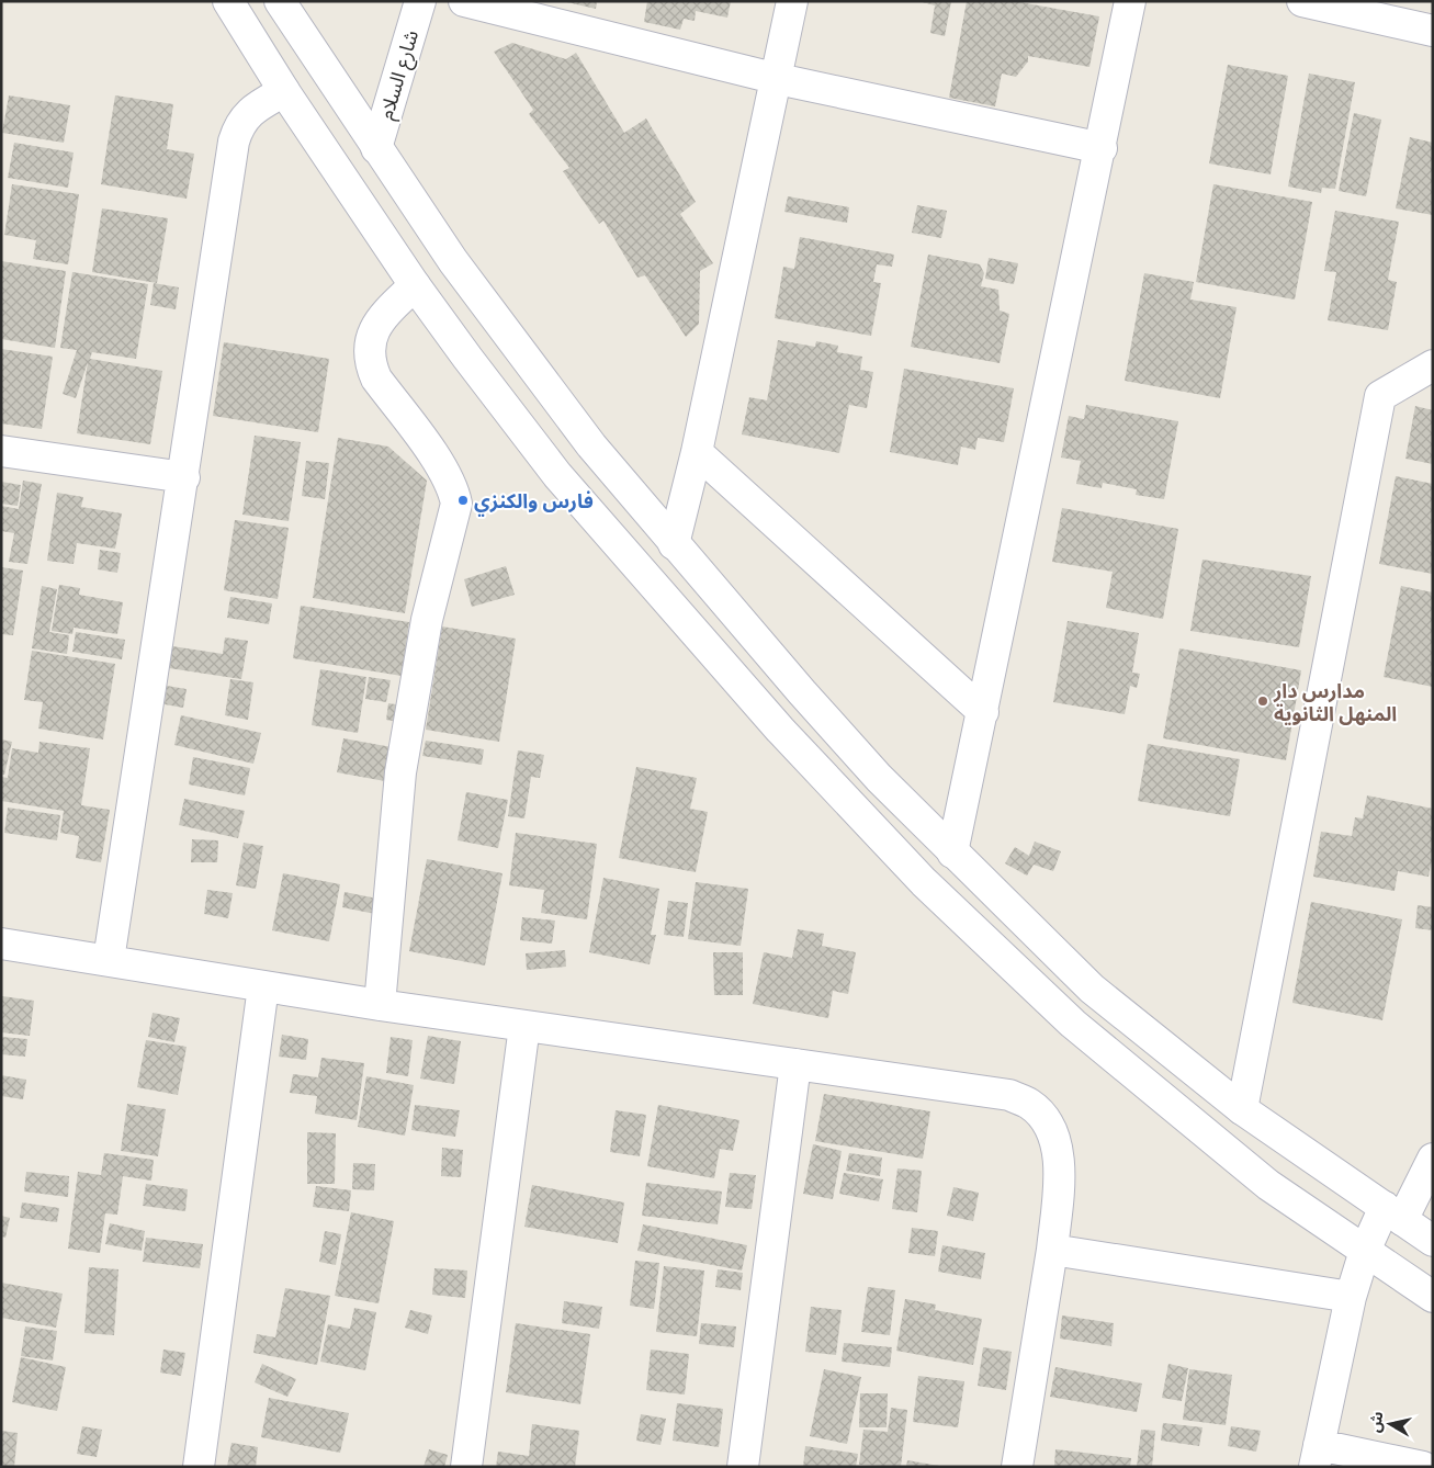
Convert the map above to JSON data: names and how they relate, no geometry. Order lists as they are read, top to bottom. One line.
{"streets":{"street":["شارع السلام"]},"places":["فارس والكنزي","مدارس دار المنهل الثانوية"],"north":"left"}
